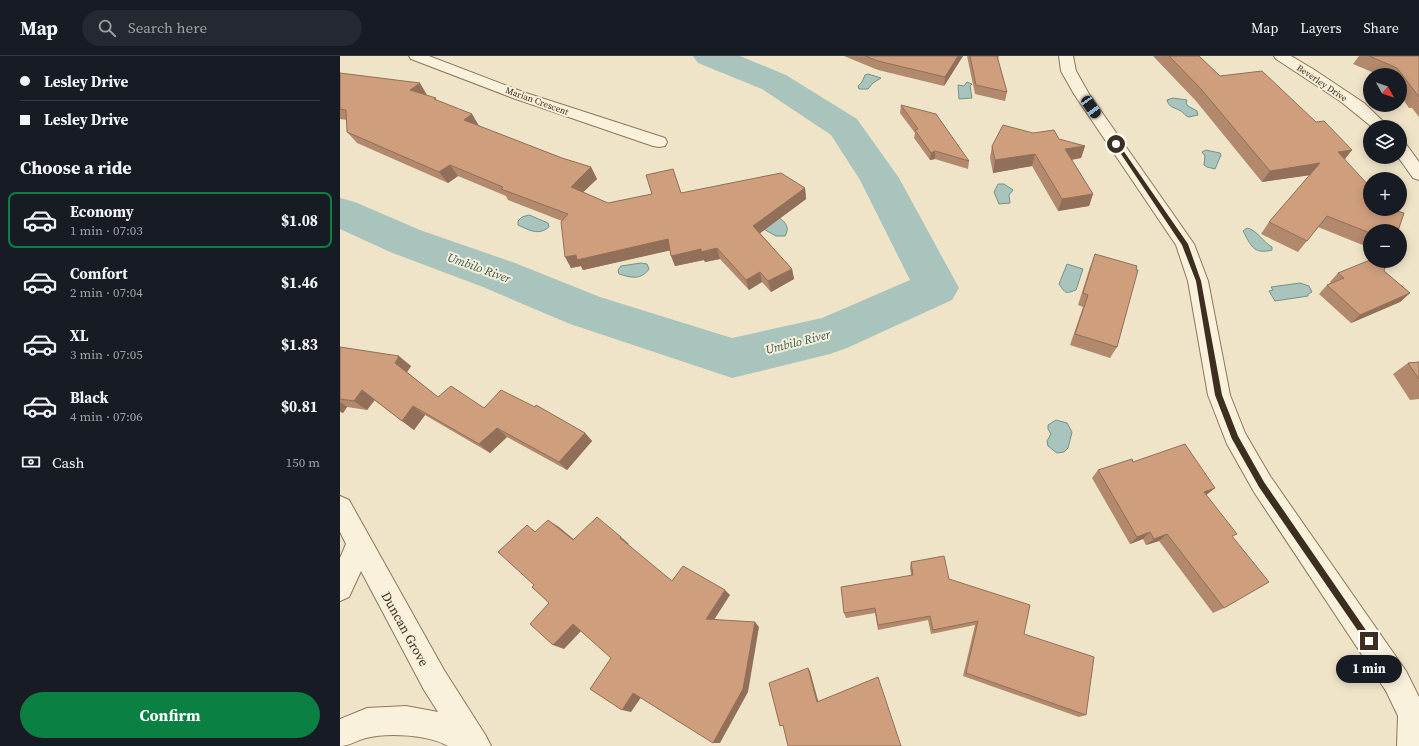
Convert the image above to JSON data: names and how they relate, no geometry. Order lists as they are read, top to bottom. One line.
{"streets":{"street":["Beverley Drive","Marian Crescent","Duncan Grove"]},"water":["Umbilo River"],"north":"bottom right","page":{"header":"Map","search":"Search here","nav":["Map","Layers","Share"],"banner":["Lesley Drive","Lesley Drive"],"map_buttons":["+","−"],"heading":"Choose a ride","list":[{"name":"Economy","note":"1 min · 07:03","value":"$1.08"},{"name":"Comfort","note":"2 min · 07:04","value":"$1.46"},{"name":"XL","note":"3 min · 07:05","value":"$1.83"},{"name":"Black","note":"4 min · 07:06","value":"$0.81"}],"pay":["Cash","150 m"],"bubble":"1 min","buttons":"Confirm"}}
